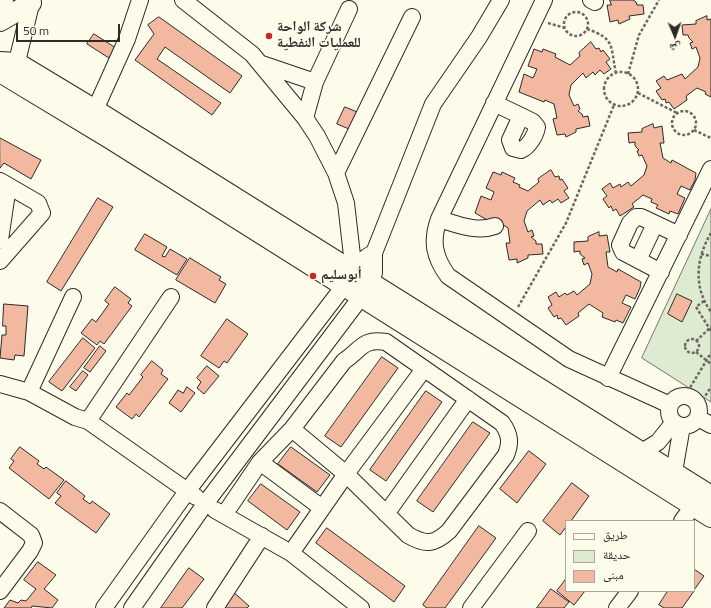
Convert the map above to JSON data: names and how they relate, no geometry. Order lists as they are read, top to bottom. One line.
{"places":["شركة الواحة للعمليات النفطية","أبوسليم"],"legend":["طريق","حديقة","مبنى"],"scale_bar":"50 m","north":"bottom"}
